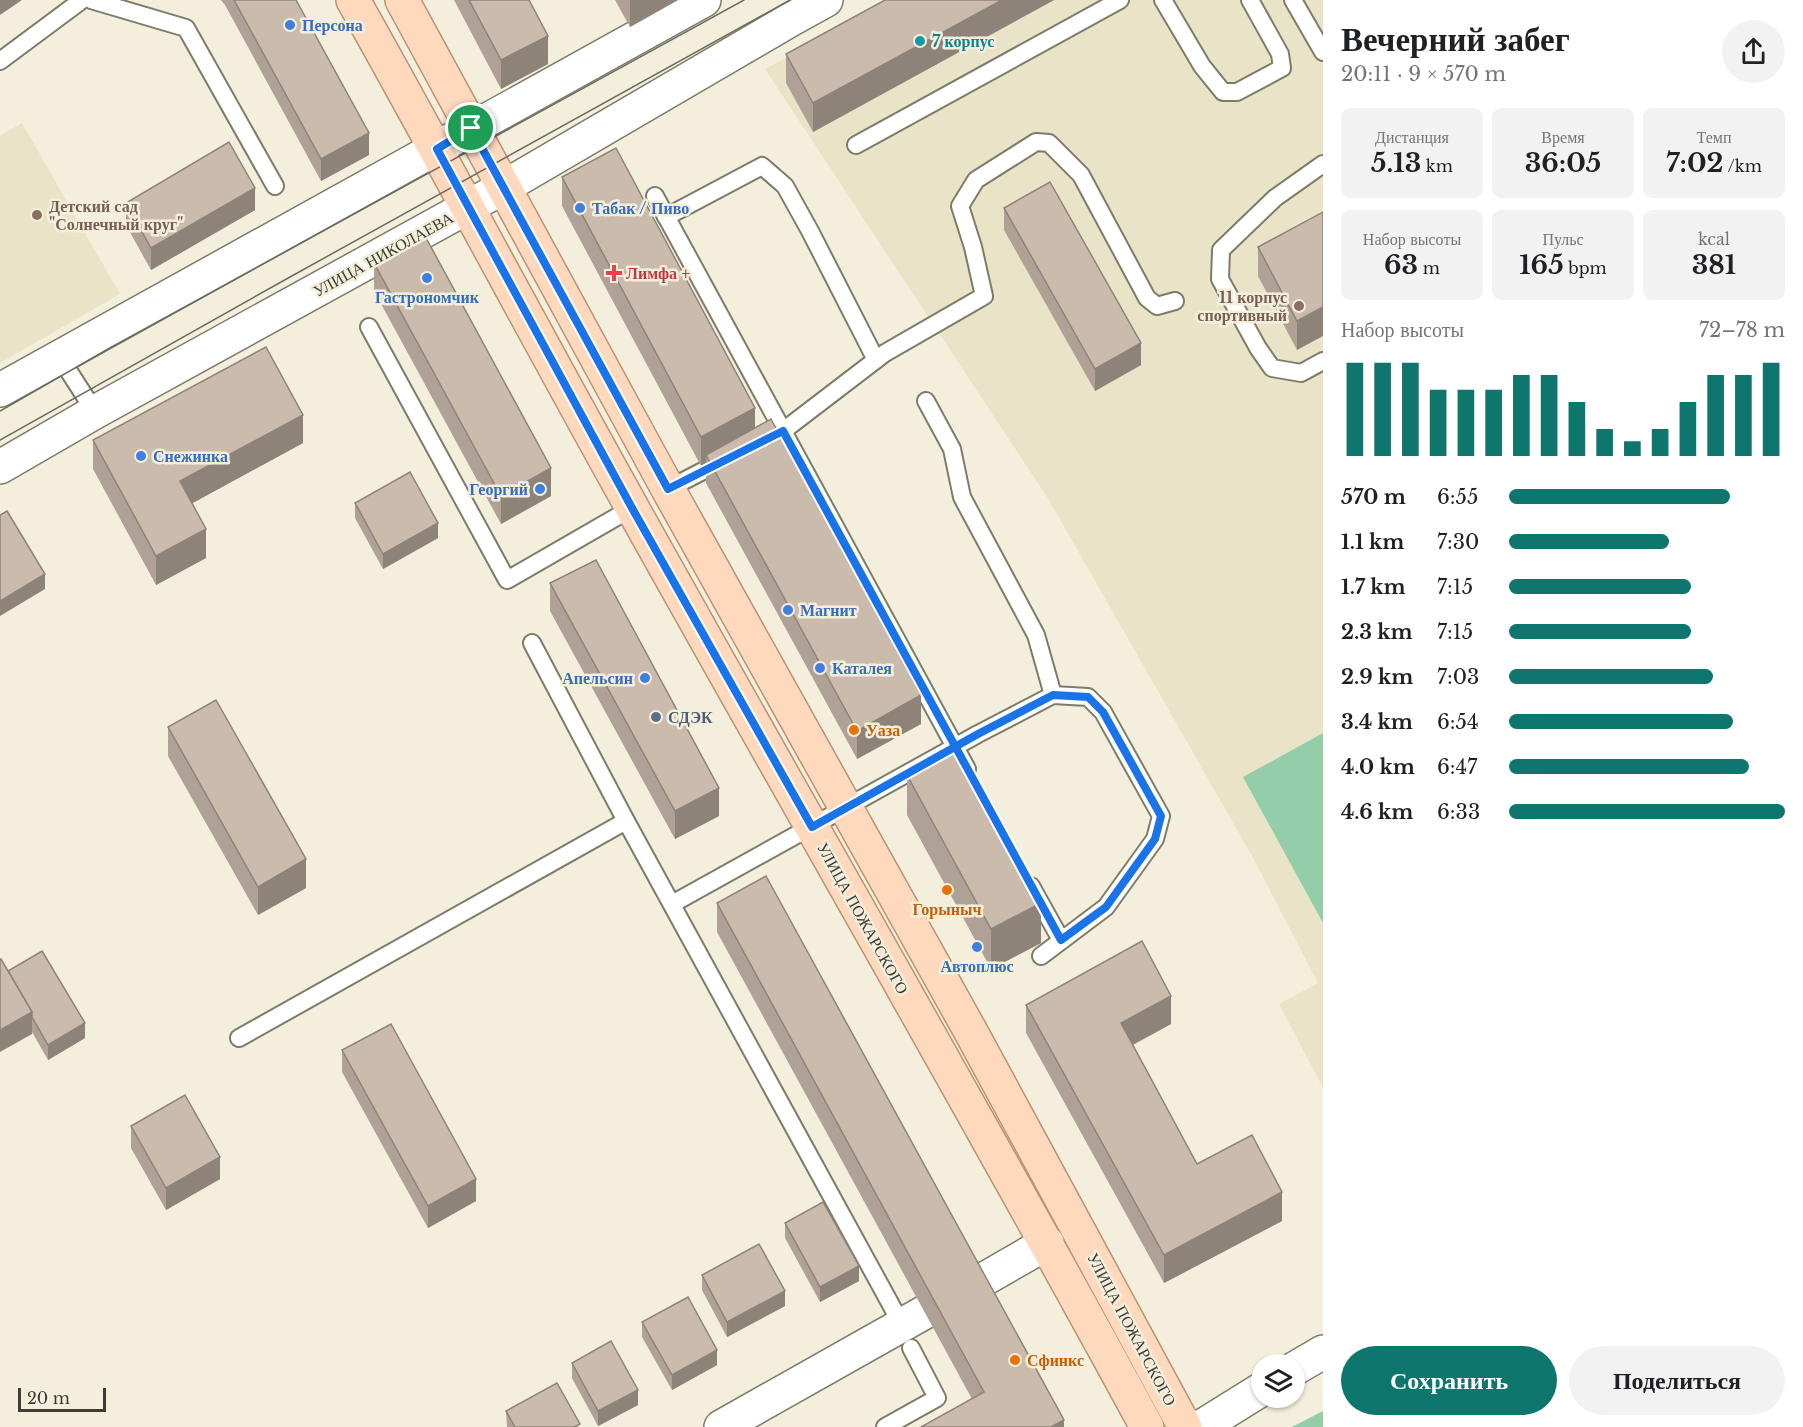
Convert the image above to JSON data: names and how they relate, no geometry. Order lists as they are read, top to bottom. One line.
{"streets":{"main road":["УЛИЦА ПОЖАРСКОГО"],"street":["УЛИЦА НИКОЛАЕВА"]},"crossings":[["УЛИЦА НИКОЛАЕВА","УЛИЦА ПОЖАРСКОГО"]],"places":{"other":["Персона","7 корпус","Табак / Пиво","Детский сад \"Солнечный круг\"","Гастрономчик","11 корпус спортивный","Снежинка","Георгий","Магнит","Каталея","Апельсин","СДЭК","Уаза","Горыныч","Автоплюс","Сфинкс"],"health":["Лимфа +"]},"scale_bar":"20 m","page":{"heading":["Вечерний забег","20:11 · 9 × 570 m"],"stats":[["Дистанция","5.13 km"],["Время","36:05"],["Темп","7:02 /km"],["Набор высоты","63 m"],["Пульс","165 bpm"],["kcal","381"]],"chart":["Набор высоты","72–78 m"],"list":[{"name":"570 m","note":"6:55"},{"name":"1.1 km","note":"7:30"},{"name":"1.7 km","note":"7:15"},{"name":"2.3 km","note":"7:15"},{"name":"2.9 km","note":"7:03"},{"name":"3.4 km","note":"6:54"},{"name":"4.0 km","note":"6:47"},{"name":"4.6 km","note":"6:33"}],"buttons":["Сохранить","Поделиться"],"scale":"20 m"}}
